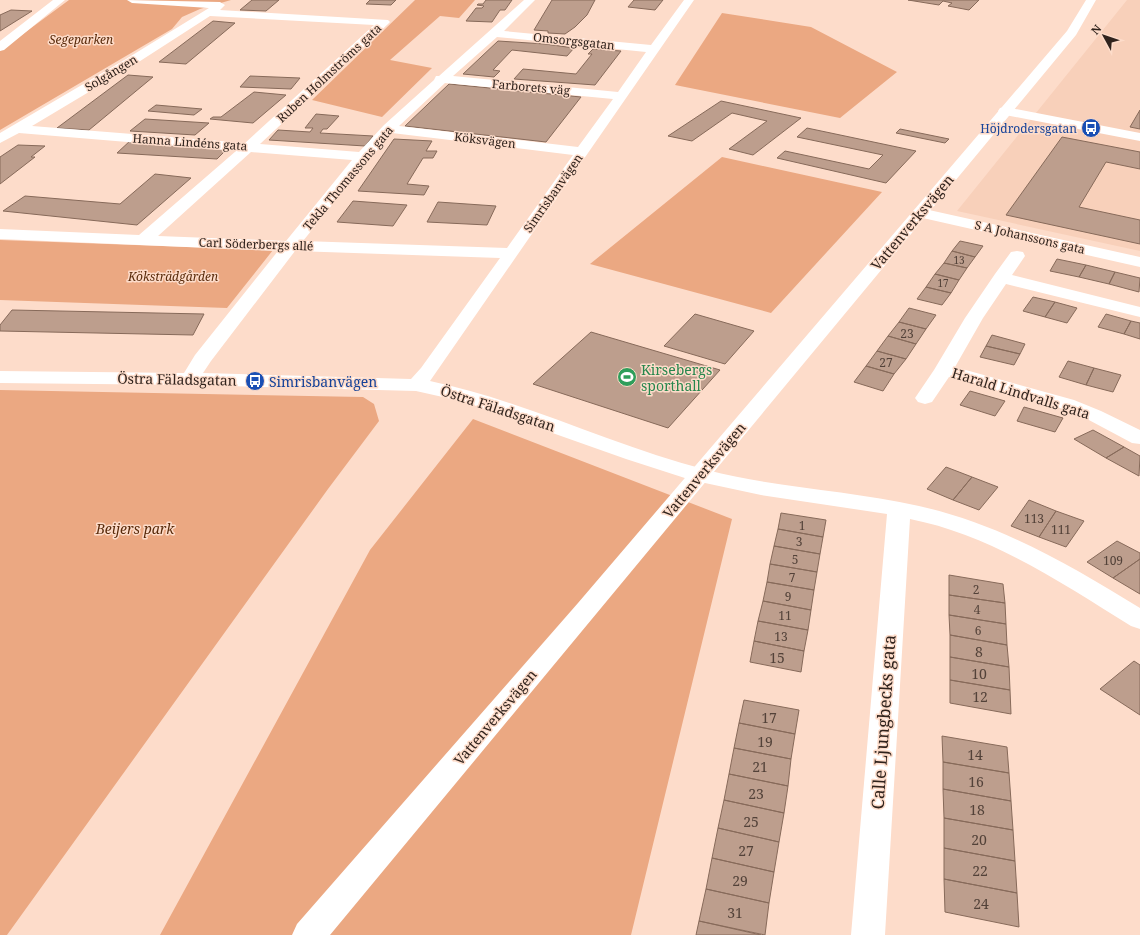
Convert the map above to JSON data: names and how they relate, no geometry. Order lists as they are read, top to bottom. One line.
{"streets":{"street":["Omsorgsgatan","Solgången","Ruben Holmströms gata","Farborets väg","Köksvägen","Hanna Lindéns gata","Tekla Thomassons gata","Simrisbanvägen","Vattenverksvägen","S A Johanssons gata","Carl Söderbergs allé","Östra Fäladsgatan","Harald Lindvalls gata","Calle Ljungbecks gata"]},"crossings":[["Omsorgsgatan","Tekla Thomassons gata"],["Omsorgsgatan","Simrisbanvägen"],["Solgången","Ruben Holmströms gata"],["Solgången","Hanna Lindéns gata"],["Ruben Holmströms gata","Hanna Lindéns gata"],["Ruben Holmströms gata","Carl Söderbergs allé"],["Farborets väg","Tekla Thomassons gata"],["Farborets väg","Simrisbanvägen"],["Köksvägen","Tekla Thomassons gata"],["Köksvägen","Simrisbanvägen"],["Hanna Lindéns gata","Tekla Thomassons gata"],["Tekla Thomassons gata","Carl Söderbergs allé"],["Tekla Thomassons gata","Östra Fäladsgatan"],["Simrisbanvägen","Carl Söderbergs allé"],["Simrisbanvägen","Östra Fäladsgatan"],["Vattenverksvägen","S A Johanssons gata"],["Vattenverksvägen","Östra Fäladsgatan"]],"parks":["Segeparken","Köksträdgården","Beijers park"],"places":{"bus stop":["Höjdrodersgatan","Simrisbanvägen"],"sports":["Kirsebergs sporthall"]},"house_numbers":["13","17","23","27","113","1","111","3","5","109","7","2","9","4","11","6","13","8","15","10","12","17","19","14","21","16","23","18","25","20","27","22","29","24","31"],"north":"top left"}
